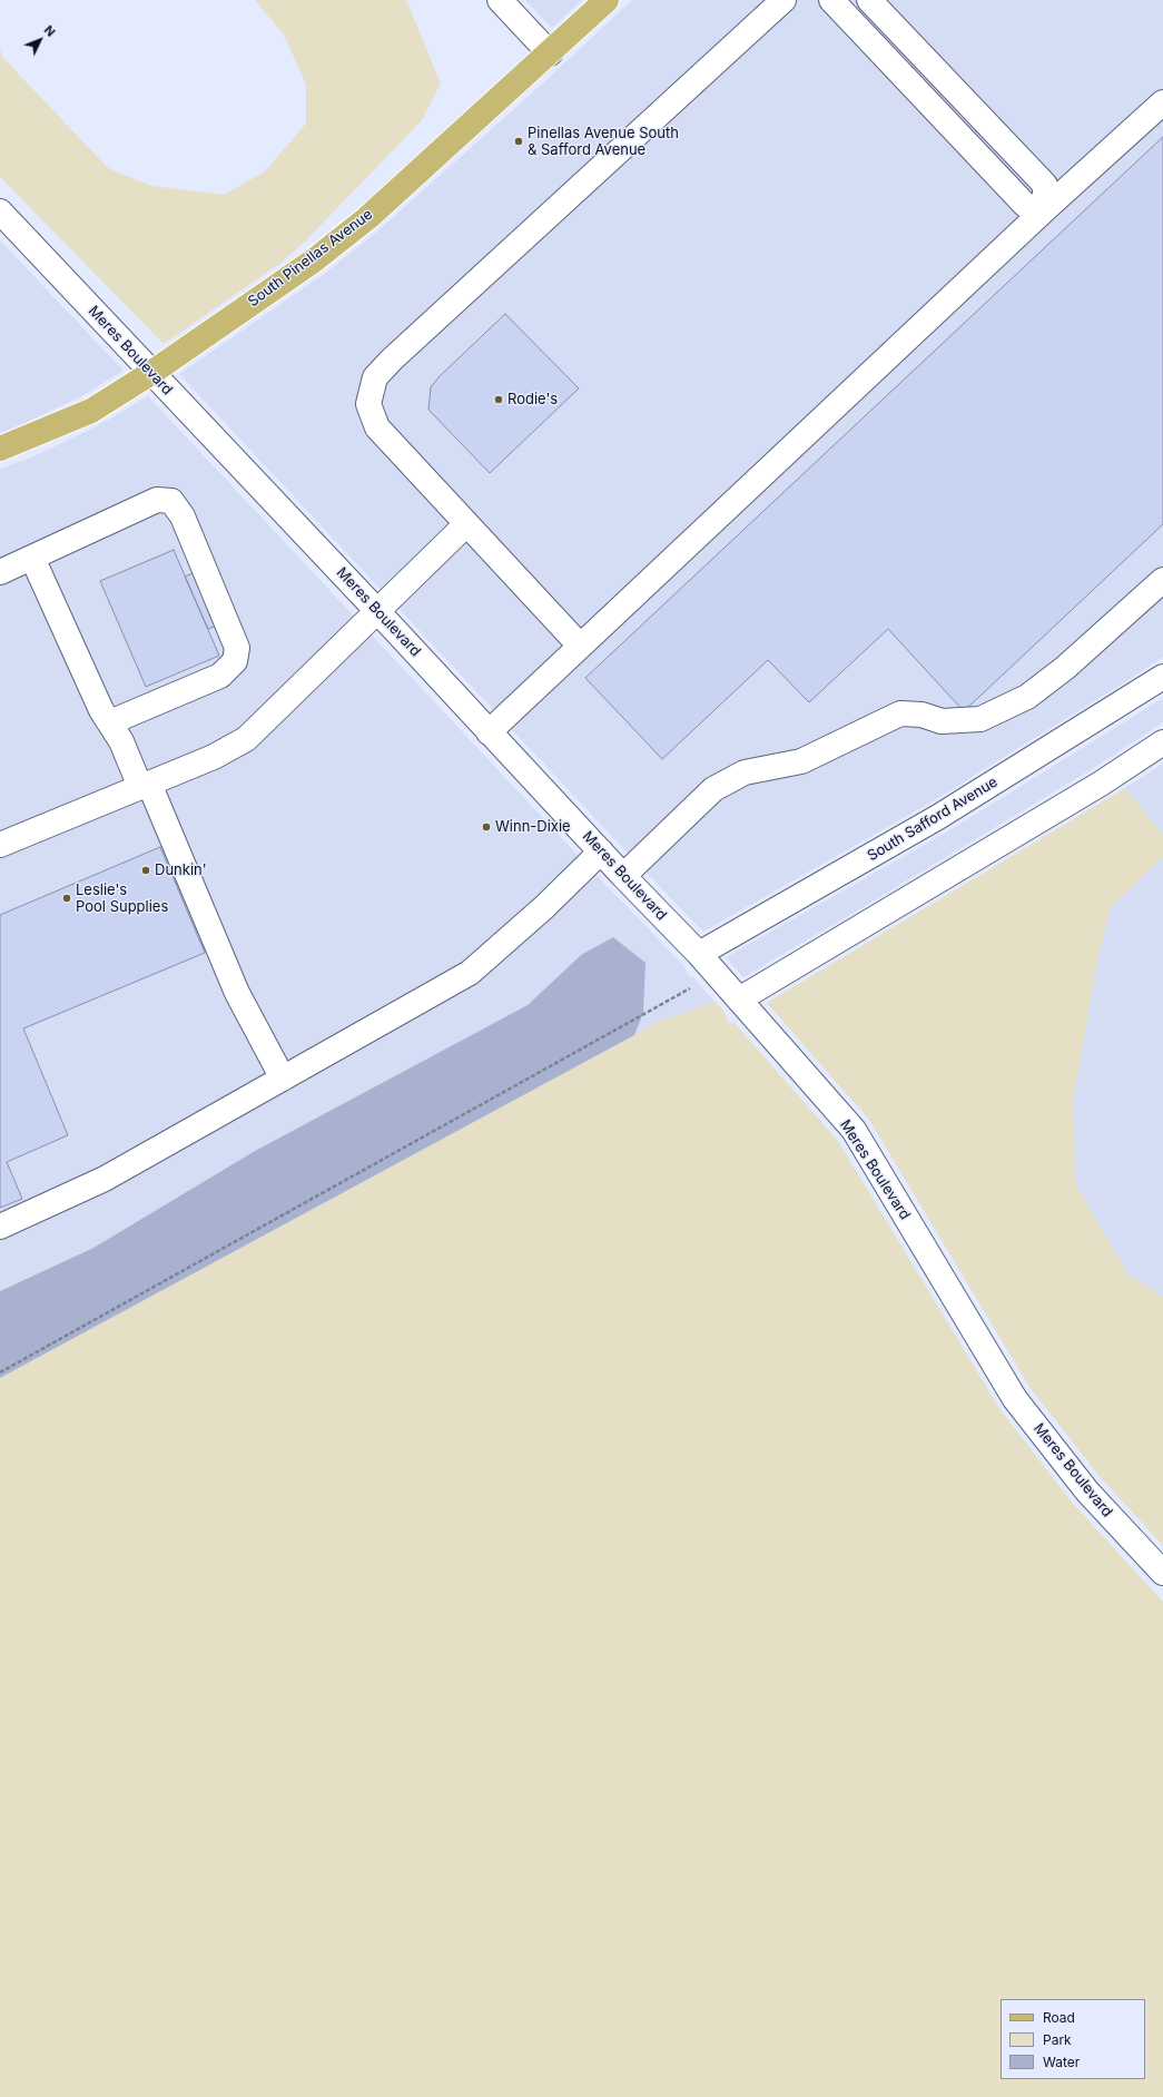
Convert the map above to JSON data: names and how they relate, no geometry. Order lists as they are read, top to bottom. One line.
{"streets":{"main road":["South Pinellas Avenue"],"street":["Meres Boulevard","South Safford Avenue"]},"crossings":[["South Pinellas Avenue","Meres Boulevard"],["Meres Boulevard","South Safford Avenue"]],"places":["Pinellas Avenue South & Safford Avenue","Rodie's","Winn-Dixie","Dunkin'","Leslie's Pool Supplies"],"legend":["Road","Park","Water"],"north":"top right"}
